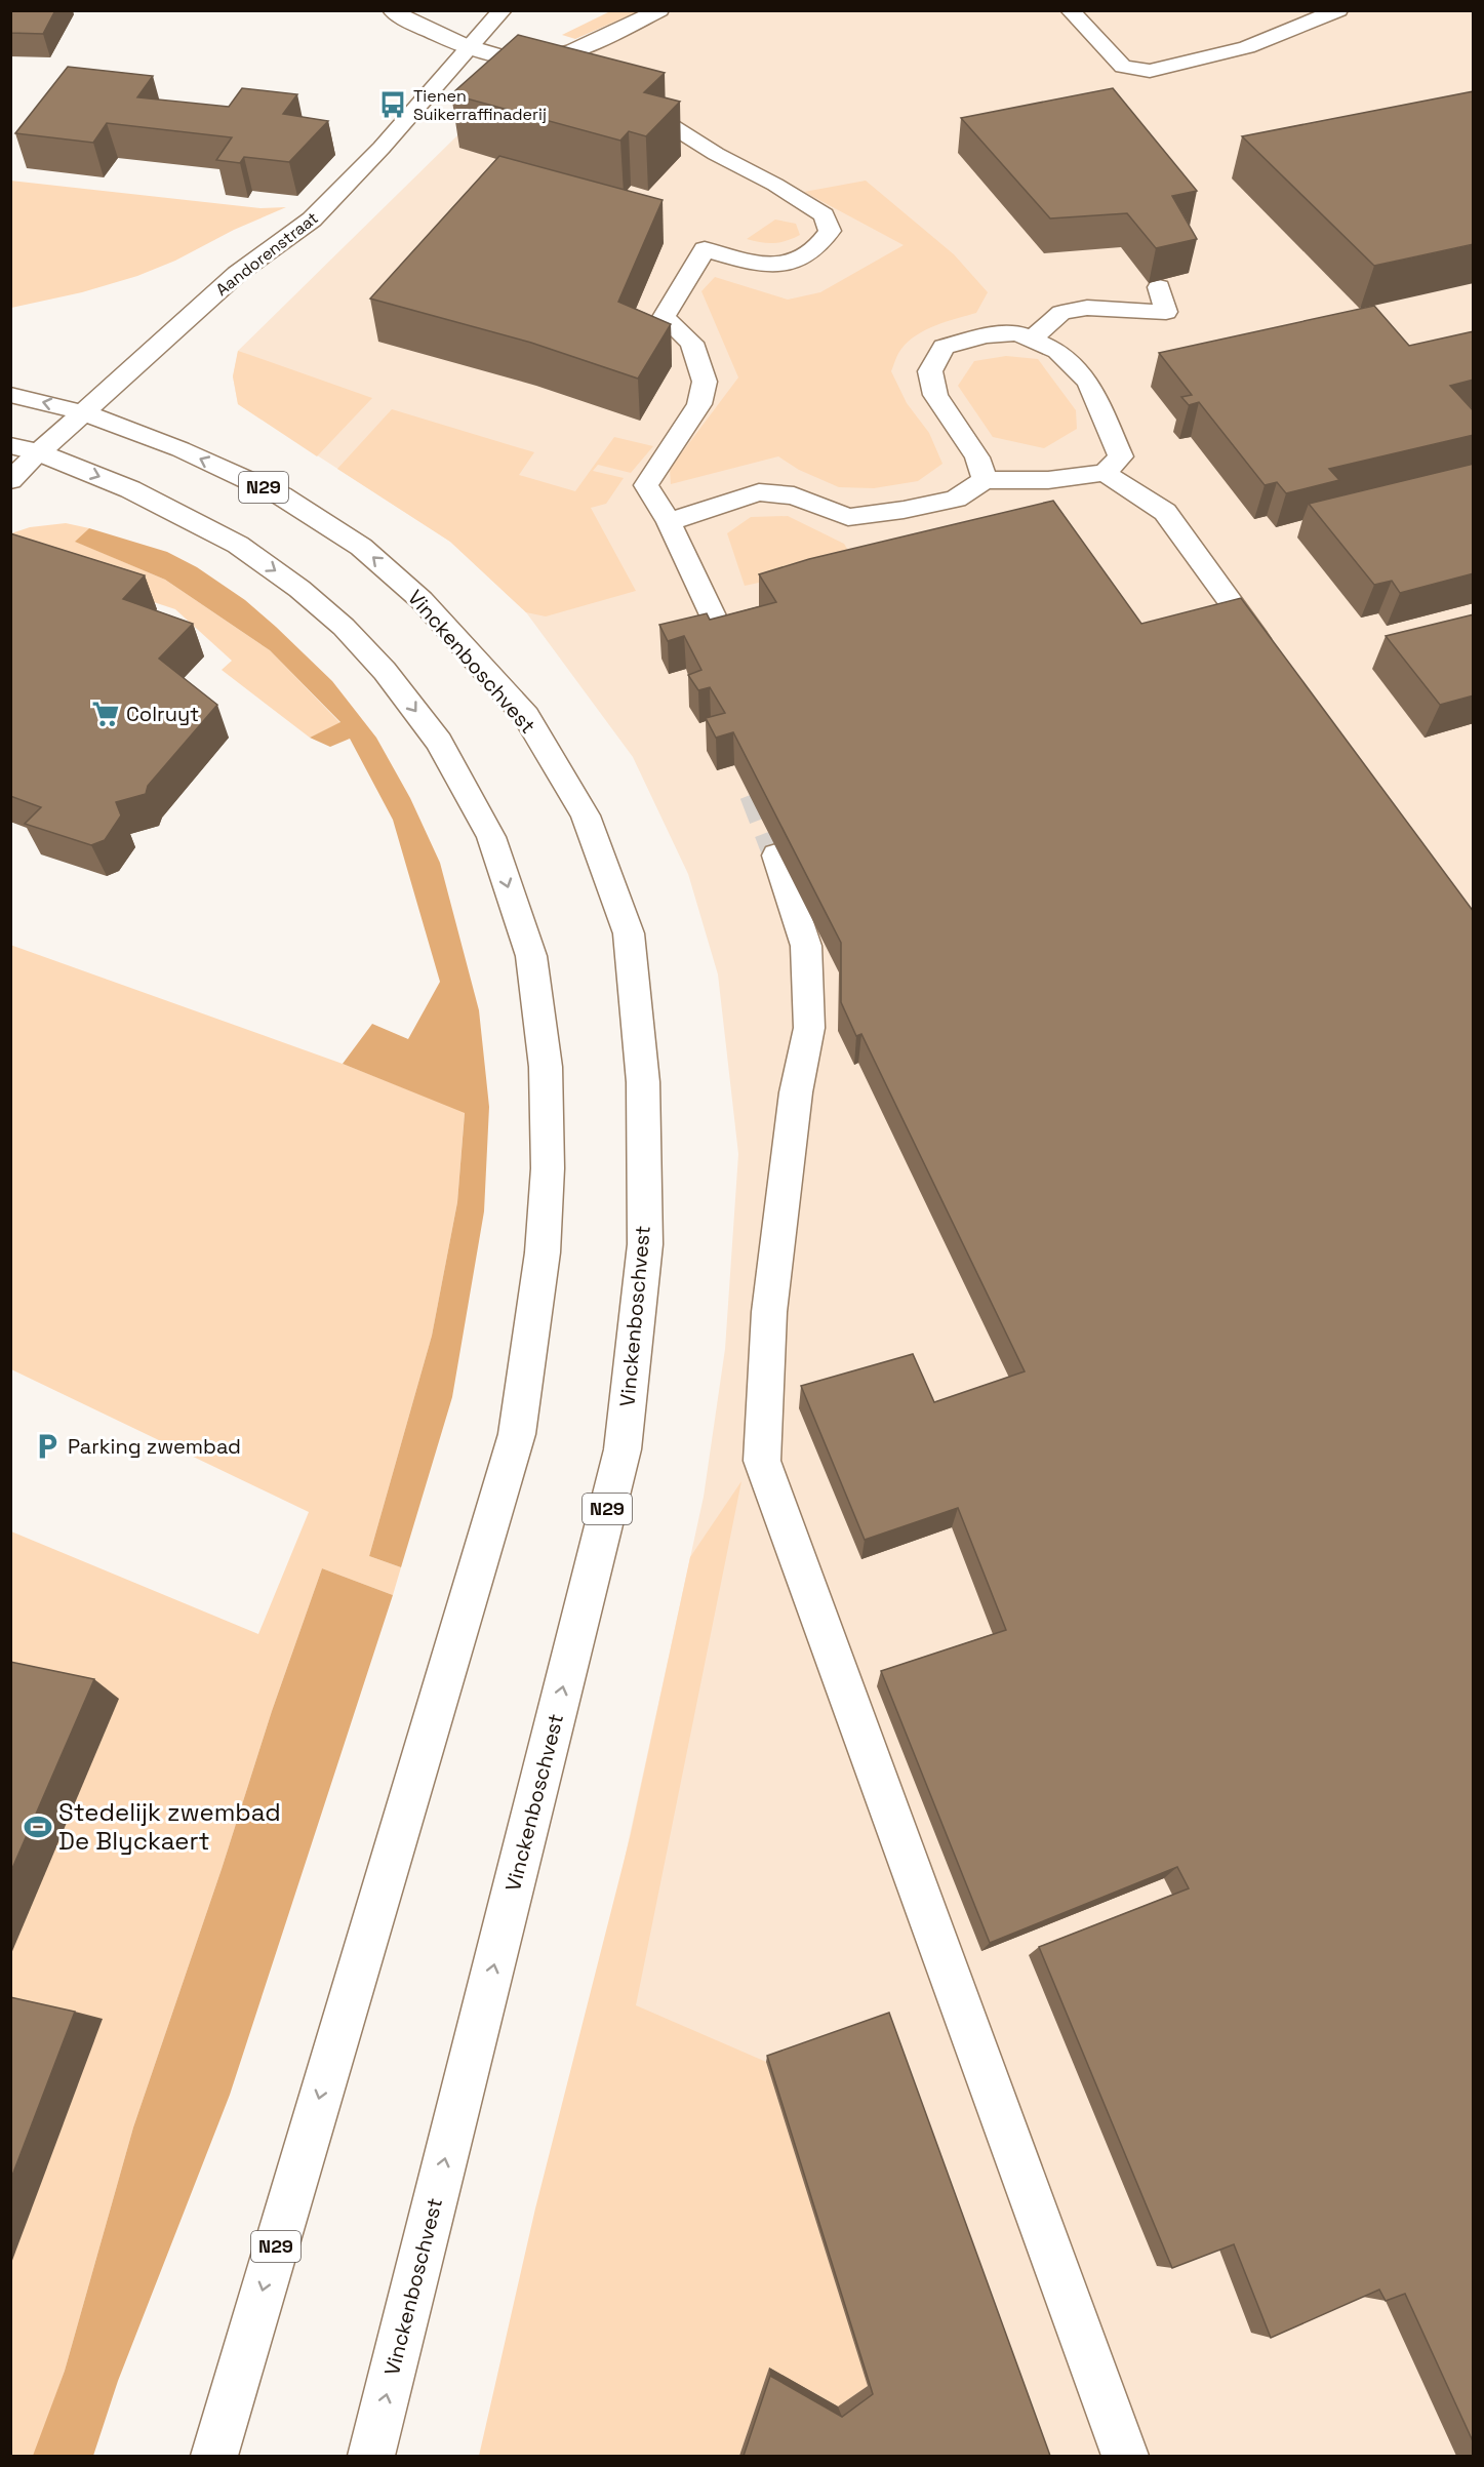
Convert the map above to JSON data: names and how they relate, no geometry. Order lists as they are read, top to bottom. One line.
{"streets":{"main road":["Aandorenstraat","N29","Vinckenboschvest"]},"crossings":[["Aandorenstraat","N29"],["Aandorenstraat","Vinckenboschvest"]],"places":{"bus stop":["Tienen Suikerraffinaderij"],"supermarket":["Colruyt"],"parking":["Parking zwembad"],"sports":["Stedelijk zwembad De Blyckaert"]}}
